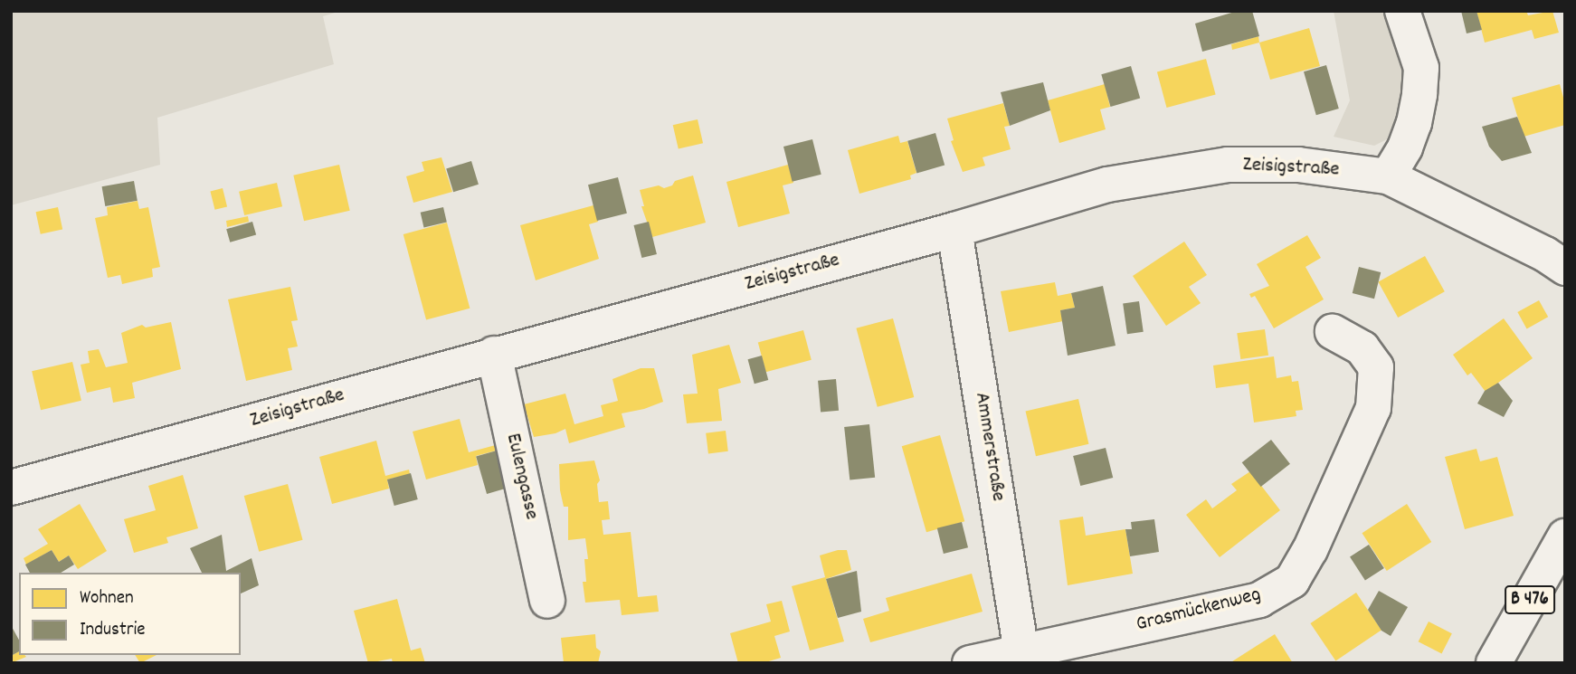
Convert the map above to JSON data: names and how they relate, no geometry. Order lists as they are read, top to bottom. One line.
{"streets":{"street":["Zeisigstraße","Ammerstraße","Eulengasse","B 476","Grasmückenweg"]},"crossings":[["Zeisigstraße","Ammerstraße"],["Zeisigstraße","Eulengasse"],["Ammerstraße","Grasmückenweg"]],"legend":["Wohnen","Industrie"]}
